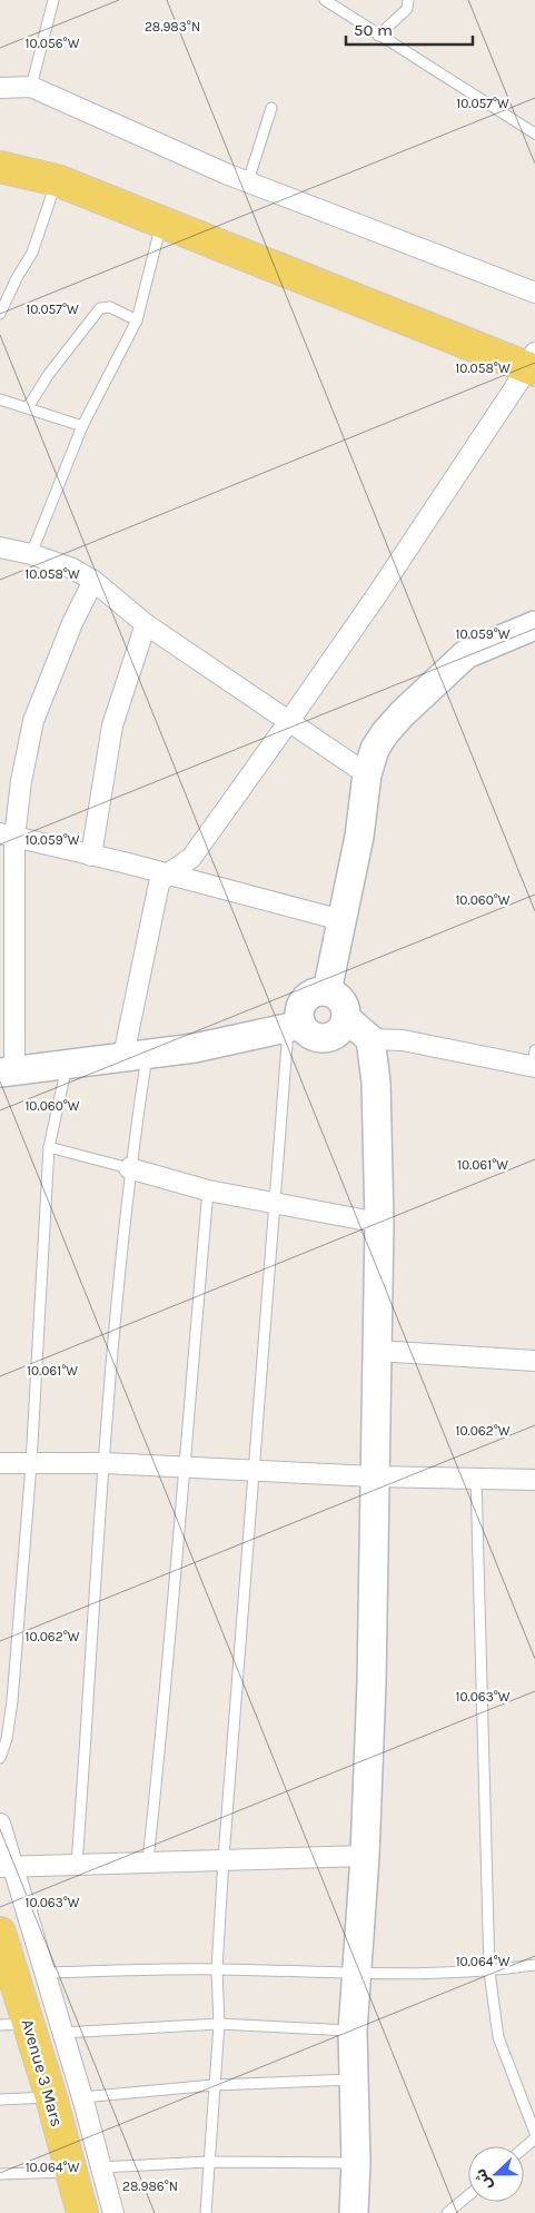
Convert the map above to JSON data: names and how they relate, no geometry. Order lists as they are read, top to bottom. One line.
{"streets":{"main road":["Avenue 3 Mars"]},"scale_bar":"50 m","north":"left","coordinates":["28.983°N","10.056°W","10.057°W","10.058°W","10.059°W","10.060°W","10.061°W","10.062°W","10.063°W","10.064°W","28.986°N"]}
